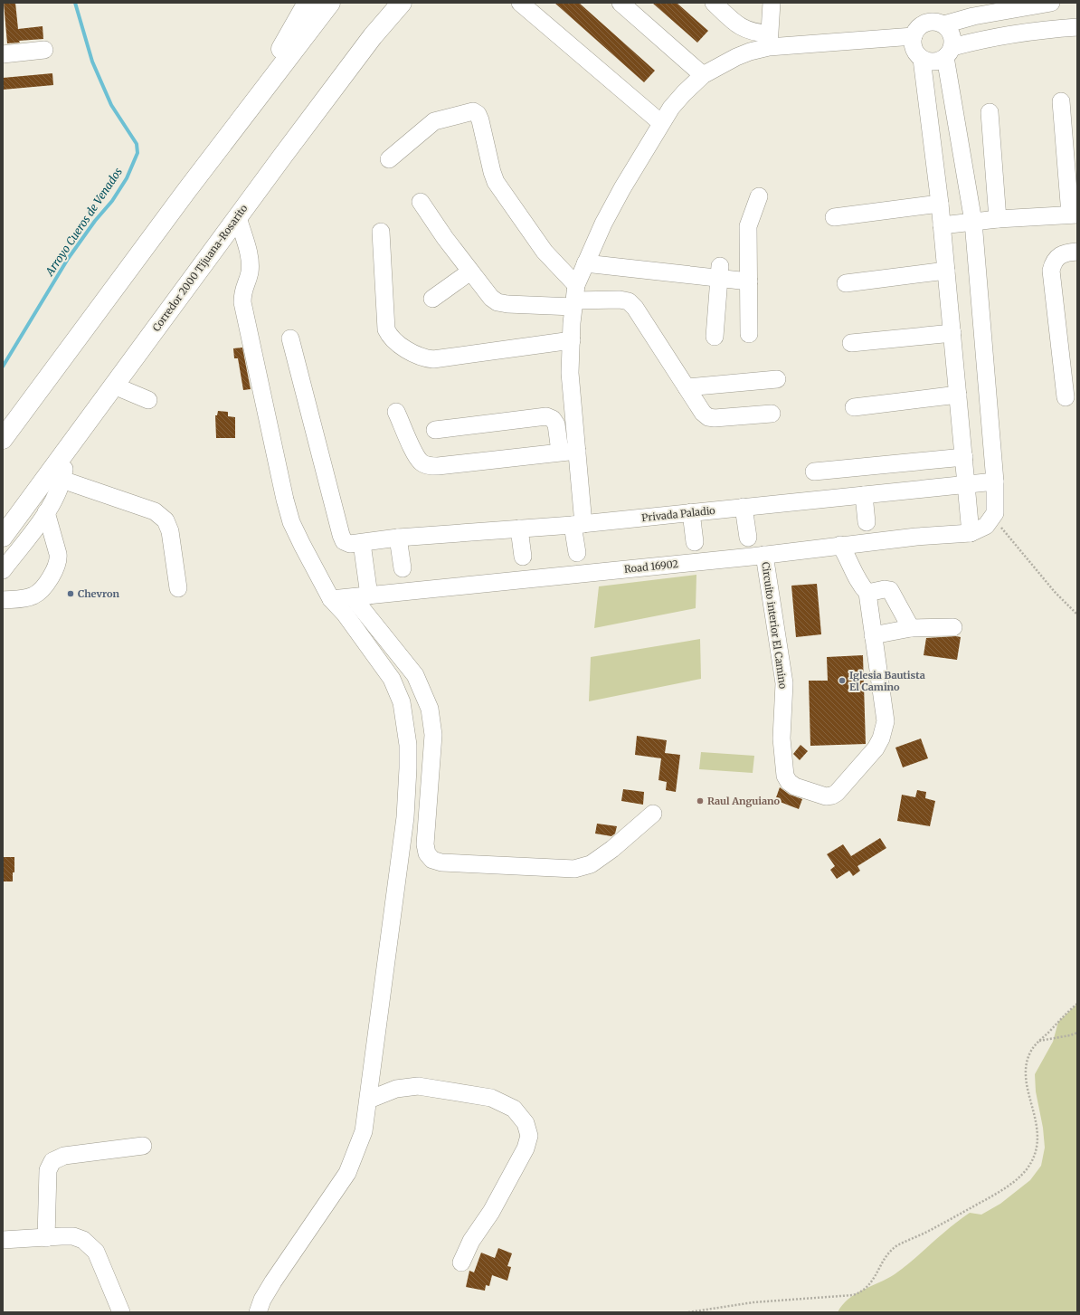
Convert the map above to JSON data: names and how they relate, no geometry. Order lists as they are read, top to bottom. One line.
{"streets":{"highway":["Corredor 2000 Tijuana-Rosarito"],"street":["Privada Paladio","Road 16902","Circuito interior El Camino"]},"crossings":[["Road 16902","Circuito interior El Camino"]],"water":["Arroyo Cueros de Venados"],"places":["Chevron","Iglesia Bautista El Camino","Raul Anguiano"]}
